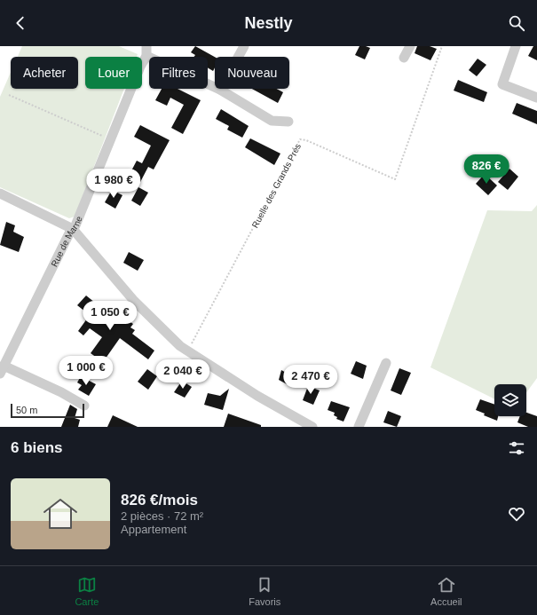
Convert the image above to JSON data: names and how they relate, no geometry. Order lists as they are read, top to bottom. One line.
{"streets":{"street":["Rue de Marne"],"path":["Ruelle des Grands Prés"]},"scale_bar":"50 m","page":{"header":"Nestly","chip":["Acheter","Louer","Filtres","Nouveau"],"price":["826 €","1 980 €","1 050 €","1 000 €","2 040 €","2 470 €"],"scale":"50 m","heading":"6 biens","list":[{"name":"826 €/mois","note":"2 pièces · 72 m² · Appartement"}],"tabs":["Carte","Favoris","Accueil"]}}
